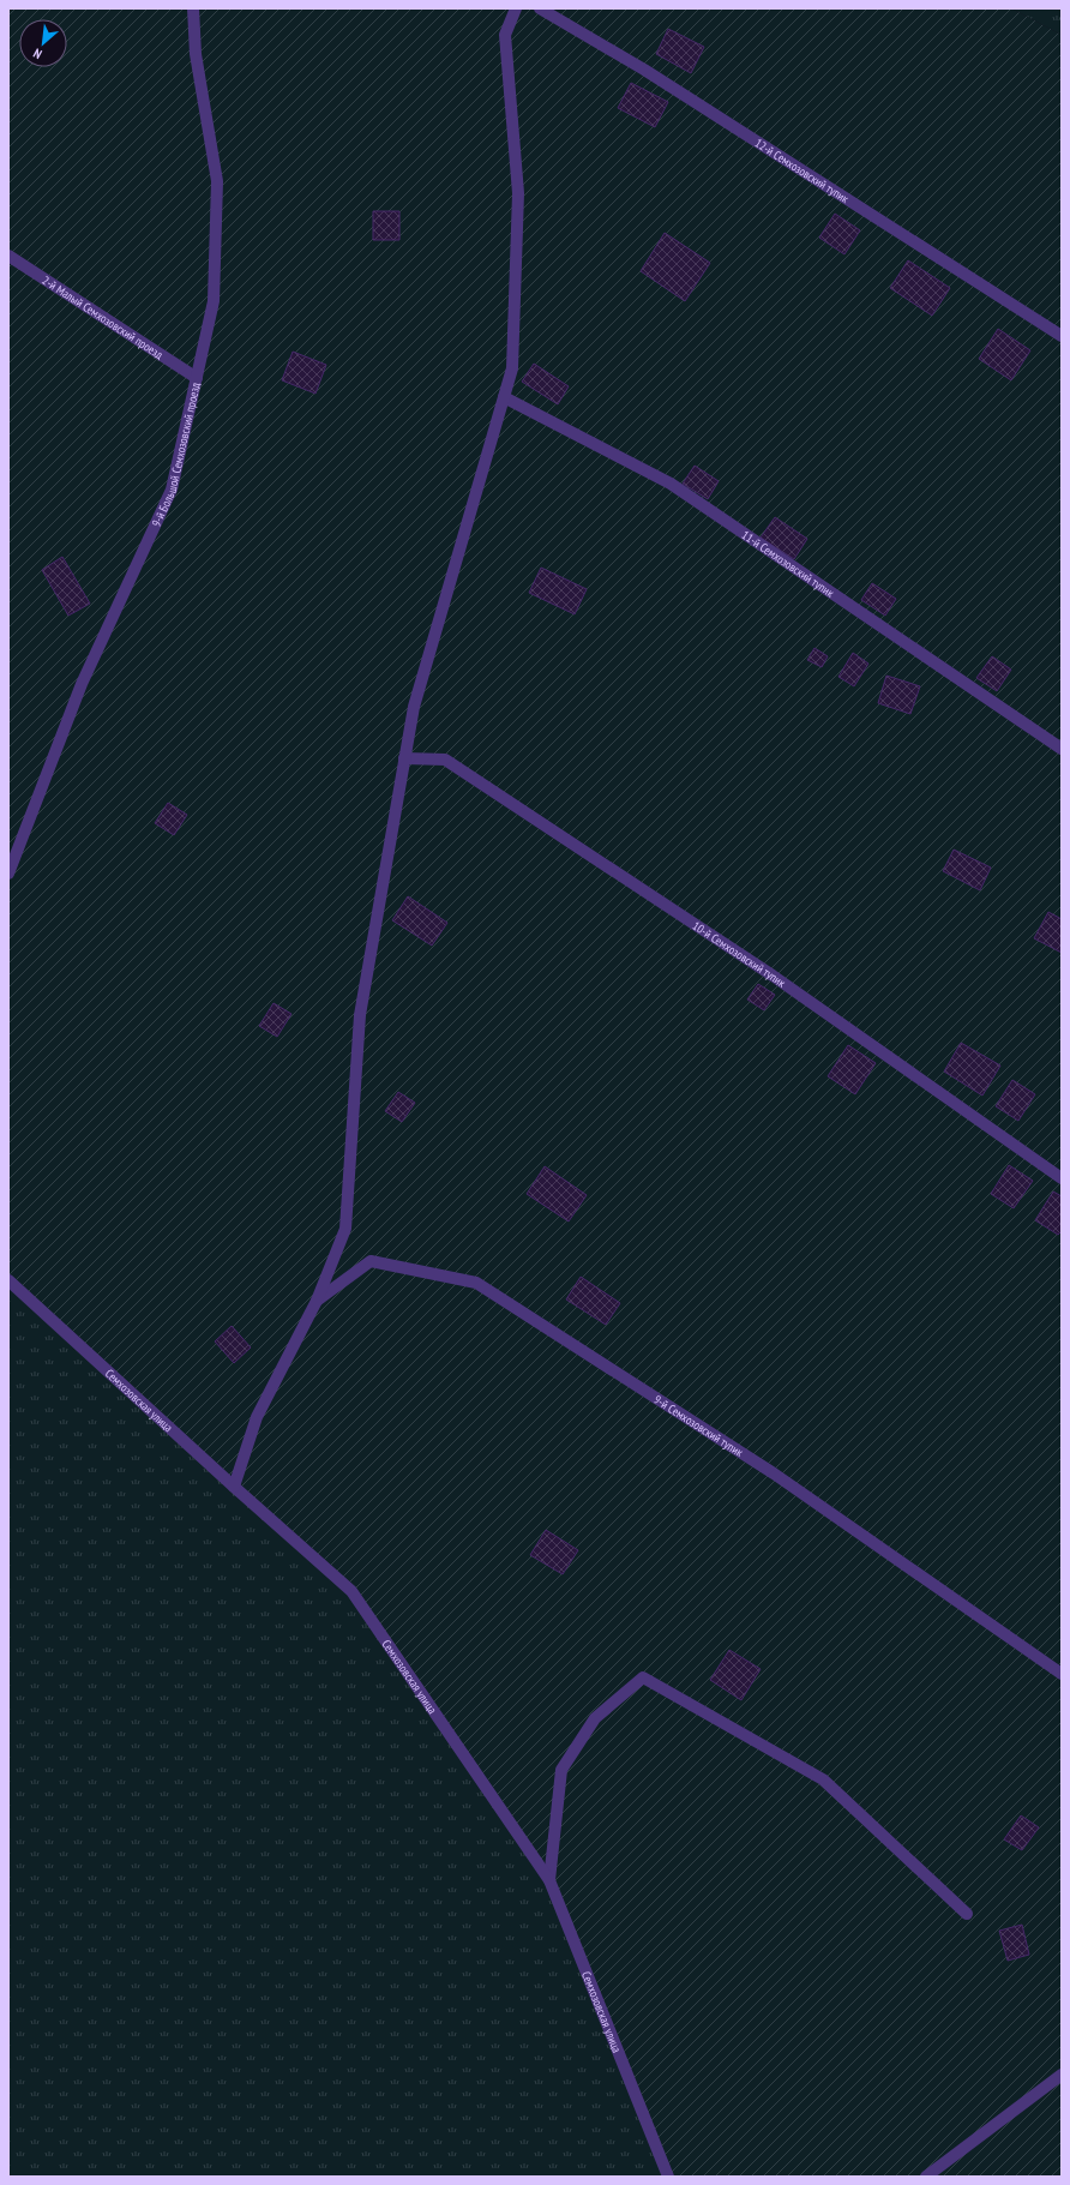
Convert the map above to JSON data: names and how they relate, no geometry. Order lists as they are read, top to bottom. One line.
{"streets":{"street":["12-й Семхозовский тупик","2-й Малый Семхозовский проезд","9-й Большой Семхозовский проезд","11-й Семхозовский тупик","10-й Семхозовский тупик","Семхозовская улица","9-й Семхозовский тупик"]},"crossings":[["2-й Малый Семхозовский проезд","9-й Большой Семхозовский проезд"]],"north":"bottom left"}
